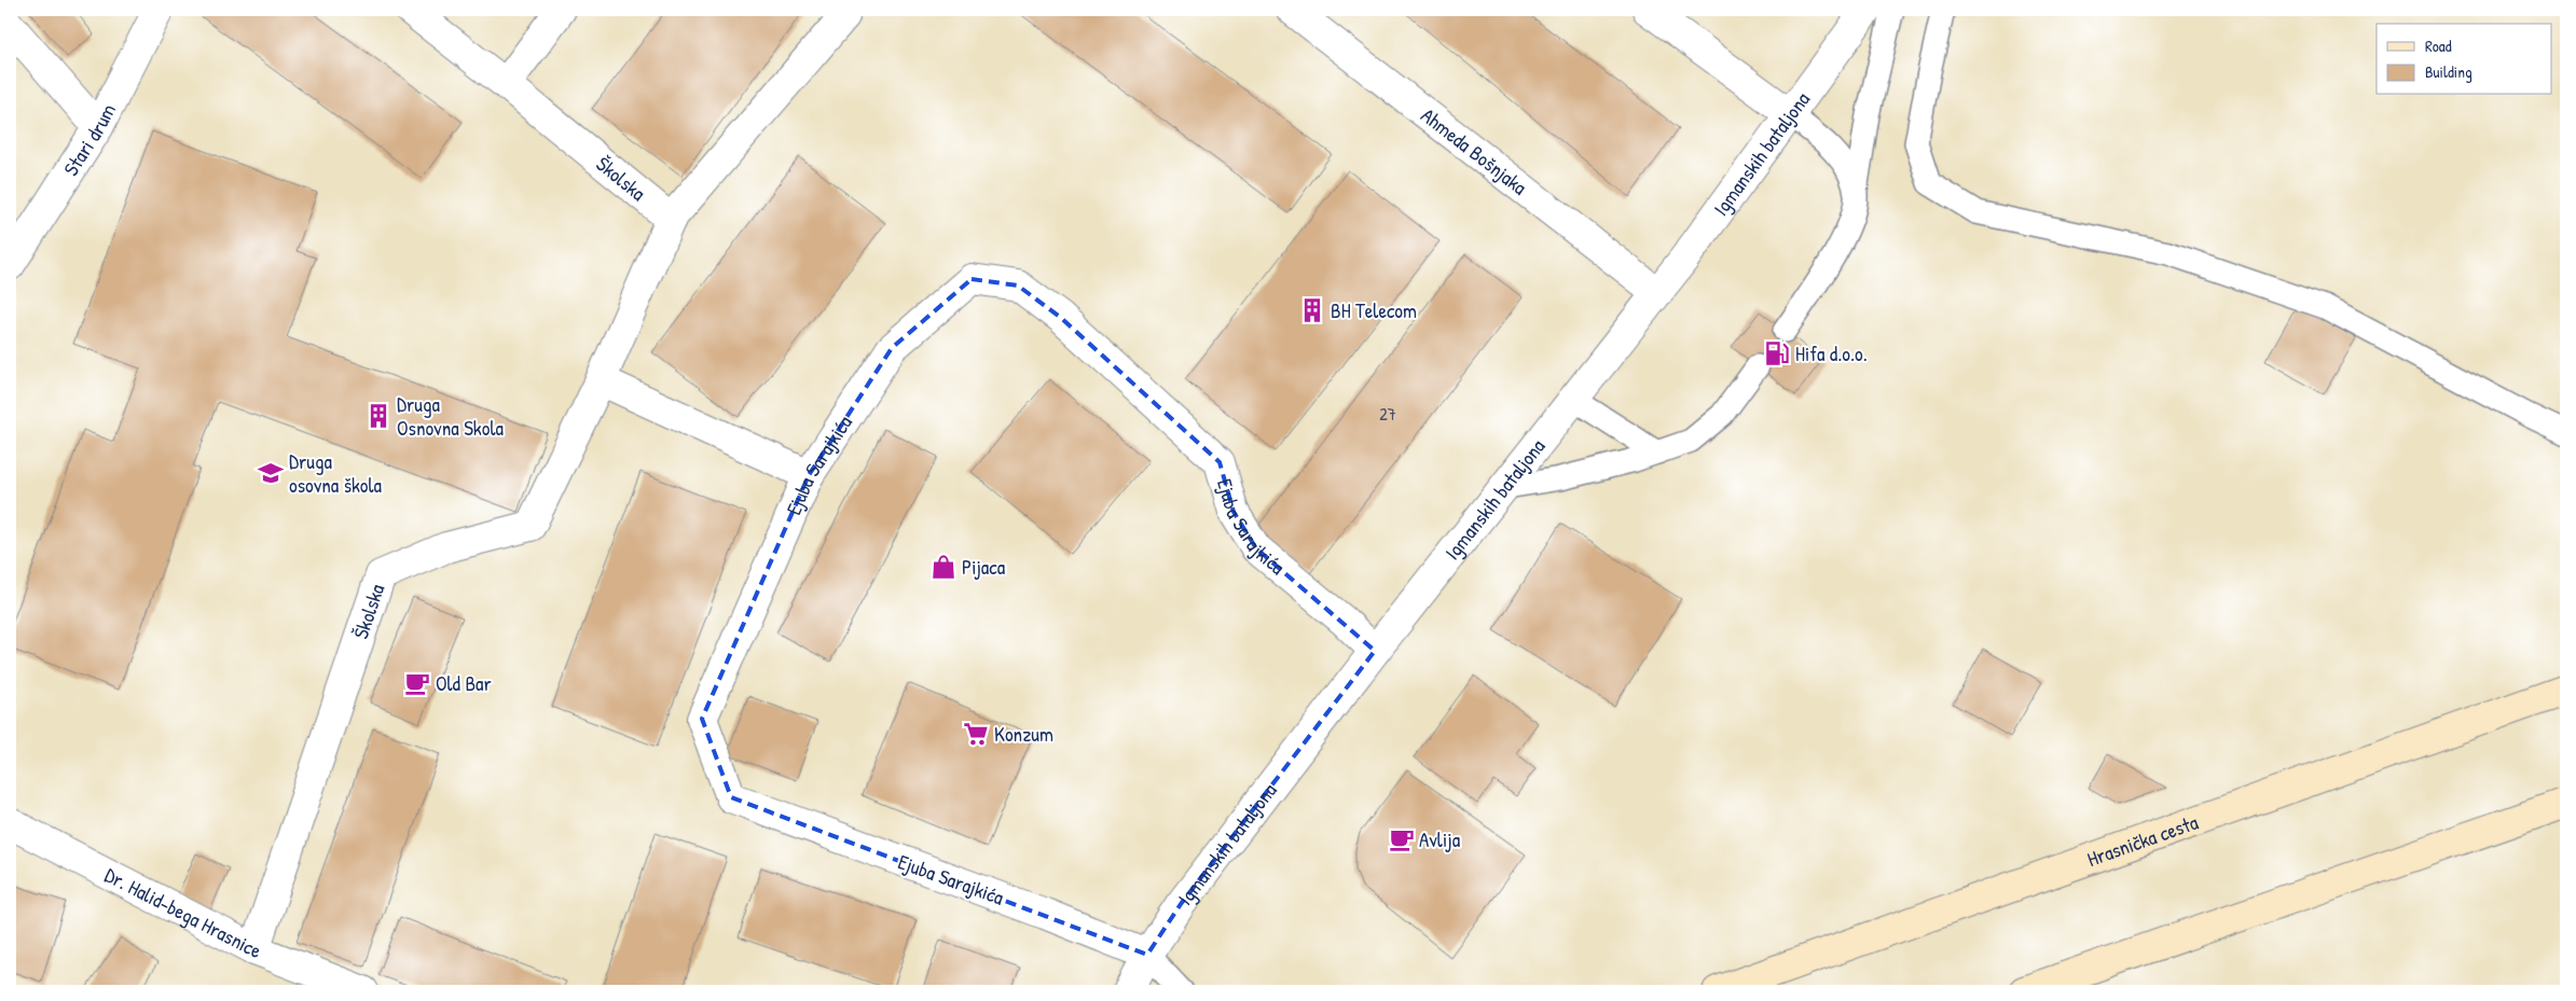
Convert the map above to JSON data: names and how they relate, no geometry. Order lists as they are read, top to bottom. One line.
{"streets":{"main road":["Hrasnička cesta"],"street":["Stari drum","Ahmeda Bošnjaka","Igmanskih bataljona","Školska","Ejuba Sarajkića","Dr. Halid-bega Hrasnice"]},"crossings":[["Ahmeda Bošnjaka","Igmanskih bataljona"],["Igmanskih bataljona","Ejuba Sarajkića"],["Školska","Dr. Halid-bega Hrasnice"]],"places":{"building":["BH Telecom","Druga Osnovna Skola"],"fuel station":["Hifa d.o.o."],"school or university":["Druga osovna škola"],"shop":["Pijaca"],"cafe":["Old Bar","Avlija"],"supermarket":["Konzum"]},"house_numbers":["27"],"legend":["Road","Building"]}
